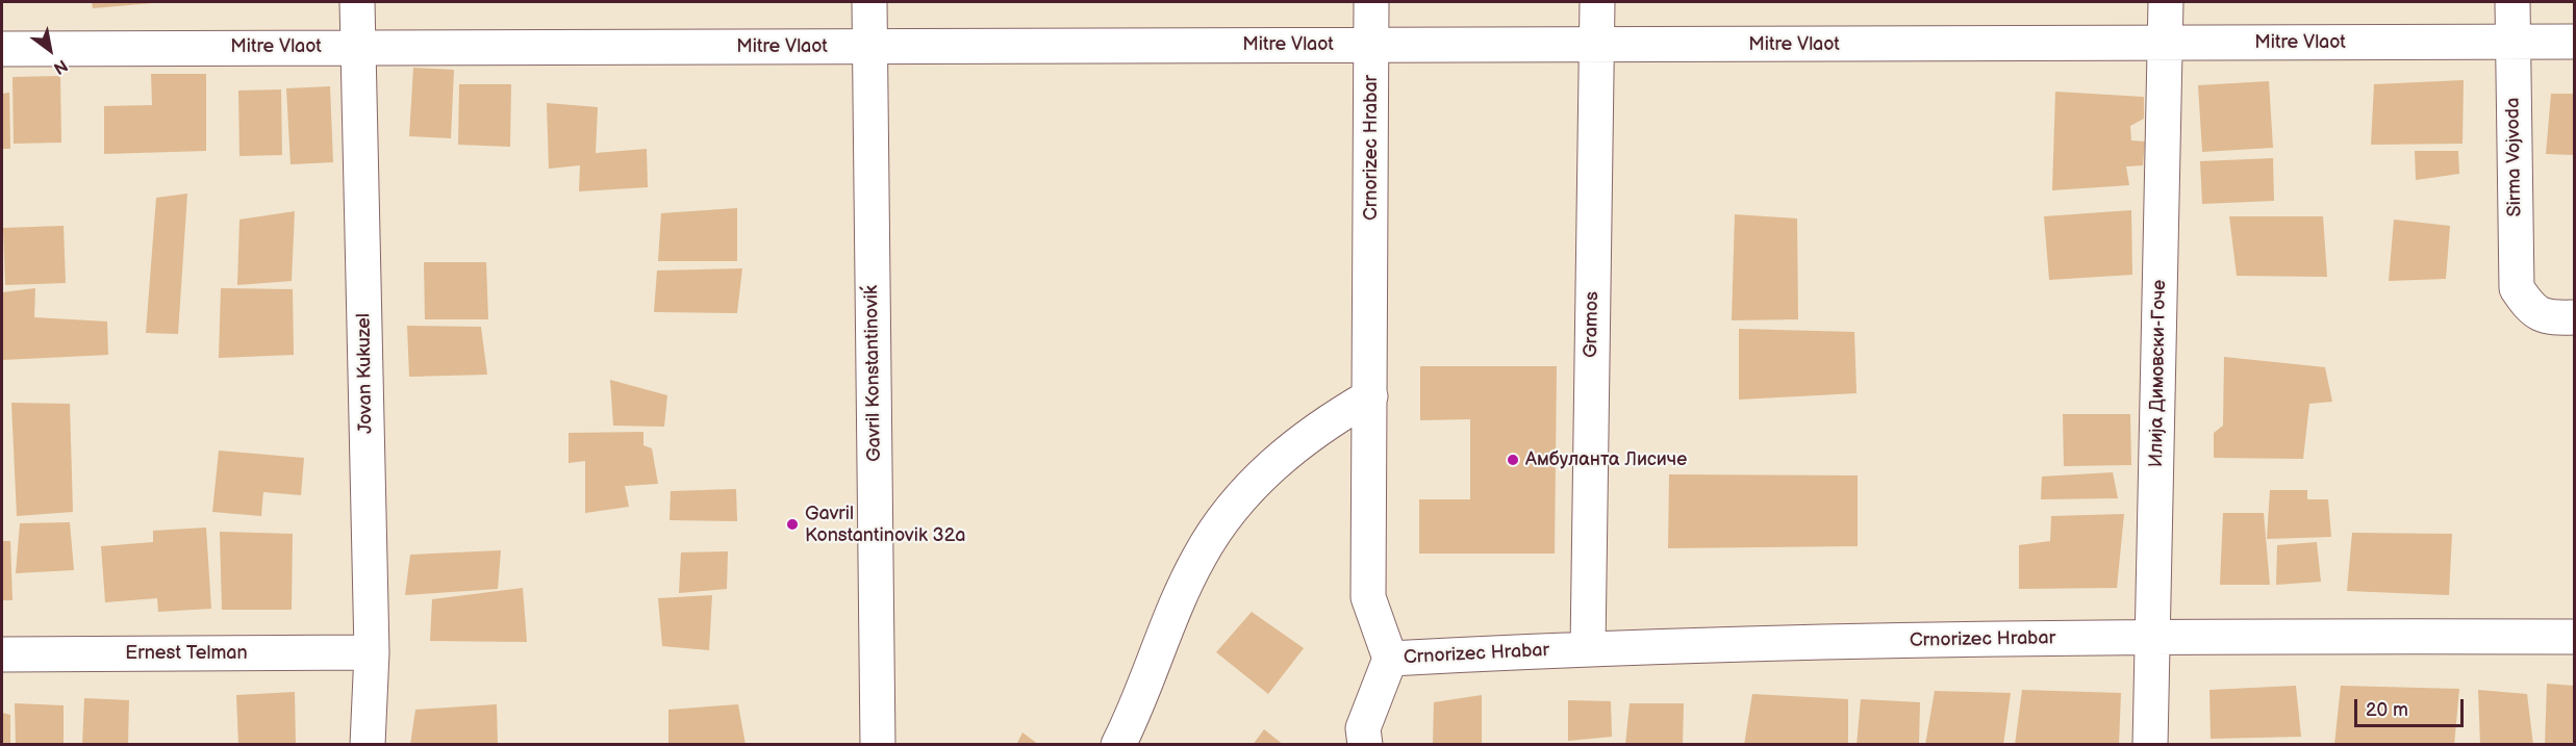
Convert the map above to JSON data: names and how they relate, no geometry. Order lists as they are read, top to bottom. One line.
{"streets":{"street":["Mitre Vlaot","Crnorizec Hrabar","Sirma Vojvoda","Gramos","Jovan Kukuzel","Gavril Konstantinoviḱ","Илија Димовски-Гоче","Ernest Telman"]},"crossings":[["Mitre Vlaot","Crnorizec Hrabar"],["Mitre Vlaot","Sirma Vojvoda"],["Mitre Vlaot","Gramos"],["Mitre Vlaot","Jovan Kukuzel"],["Mitre Vlaot","Gavril Konstantinoviḱ"],["Mitre Vlaot","Илија Димовски-Гоче"],["Crnorizec Hrabar","Gramos"],["Crnorizec Hrabar","Илија Димовски-Гоче"],["Jovan Kukuzel","Ernest Telman"]],"places":["Амбуланта Лисиче","Gavril Konstantinovik 32a"],"scale_bar":"20 m","north":"bottom right"}
